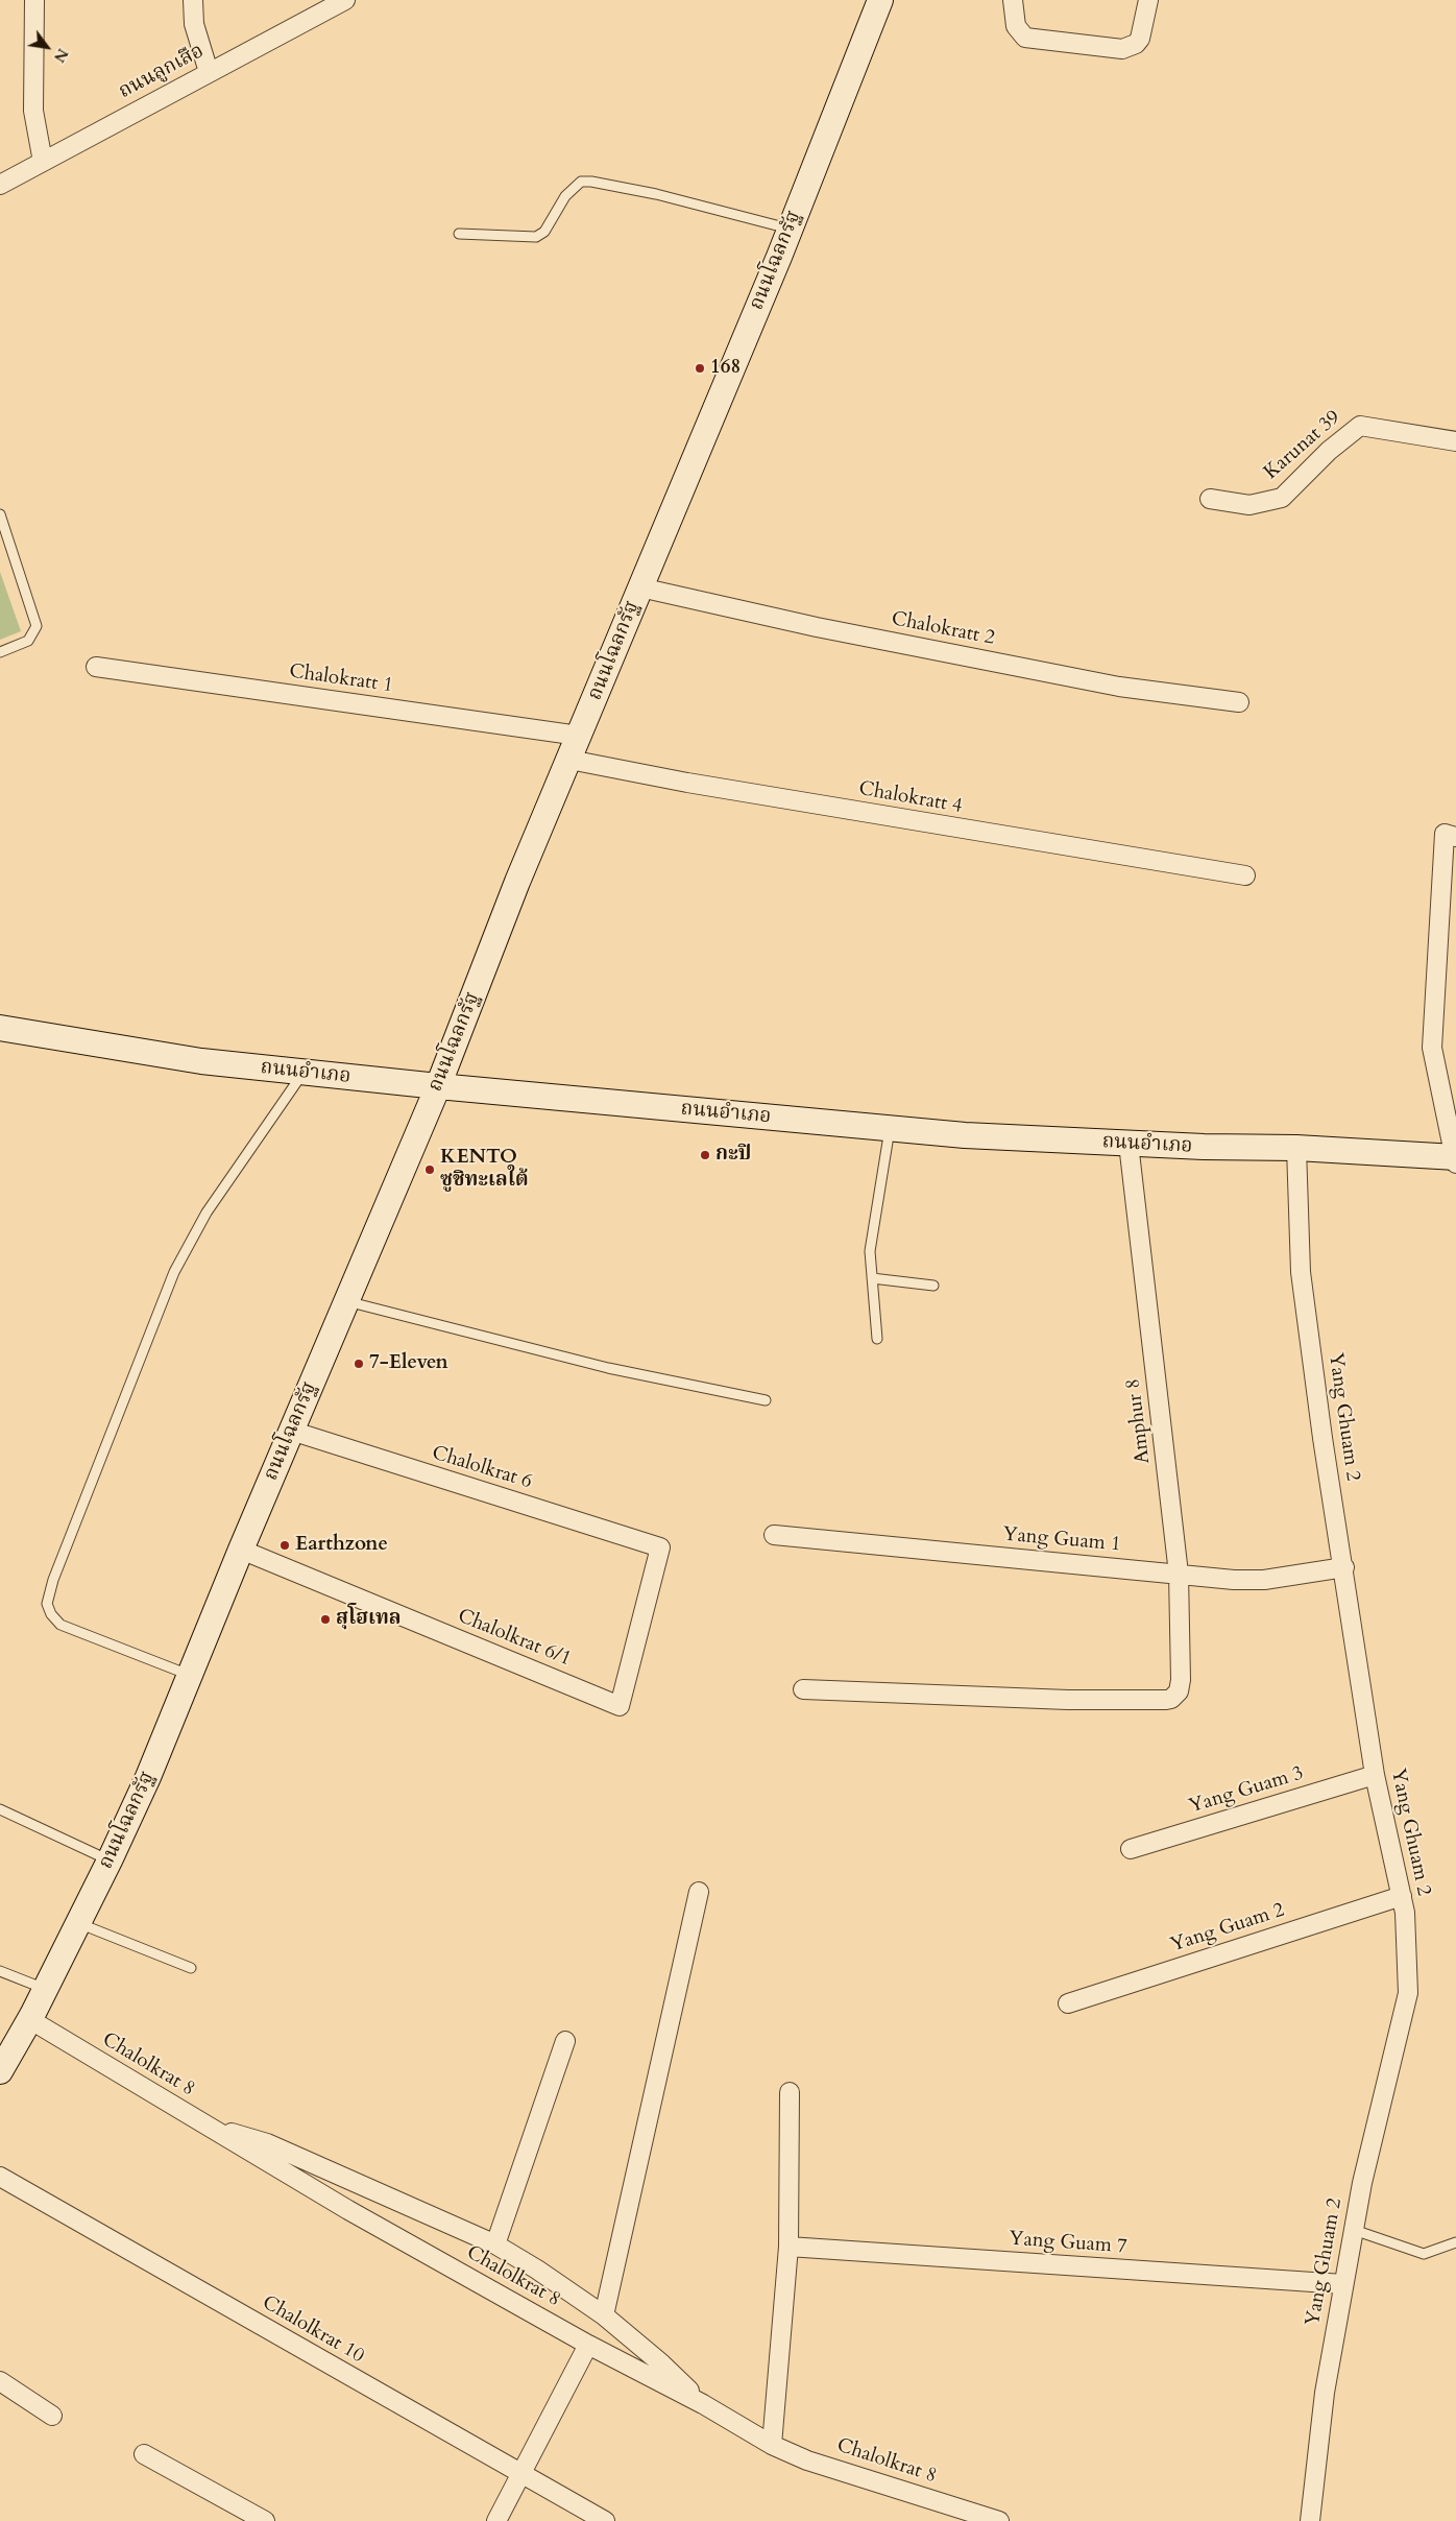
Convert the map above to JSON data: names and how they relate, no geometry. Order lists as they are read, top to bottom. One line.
{"streets":{"street":["ถนนลูกเสือ","ถนนโฉลกรัฐ","Karunat 39","Chalokratt 2","Chalokratt 1","Chalokratt 4","ถนนอำเภอ","Yang Ghuam 2","Amphur 8","Chalolkrat 6","Yang Guam 1","Chalolkrat 6/1","Yang Guam 3","Yang Guam 2","Chalolkrat 8","Yang Guam 7","Chalolkrat 10"]},"crossings":[["ถนนโฉลกรัฐ","Chalokratt 2"],["ถนนโฉลกรัฐ","Chalokratt 1"],["ถนนโฉลกรัฐ","Chalokratt 4"],["ถนนโฉลกรัฐ","ถนนอำเภอ"],["ถนนโฉลกรัฐ","Chalolkrat 6"],["ถนนโฉลกรัฐ","Chalolkrat 6/1"],["ถนนโฉลกรัฐ","Chalolkrat 8"],["ถนนอำเภอ","Yang Ghuam 2"],["ถนนอำเภอ","Amphur 8"],["Yang Ghuam 2","Yang Guam 1"],["Yang Ghuam 2","Yang Guam 3"],["Yang Ghuam 2","Yang Guam 2"],["Yang Ghuam 2","Yang Guam 7"],["Amphur 8","Yang Guam 1"],["Chalolkrat 6","Chalolkrat 6/1"]],"places":["168","กะปิ","KENTO ซูชิทะเลใต้","7-Eleven","Earthzone","สุโฮเทล"],"north":"bottom right"}
